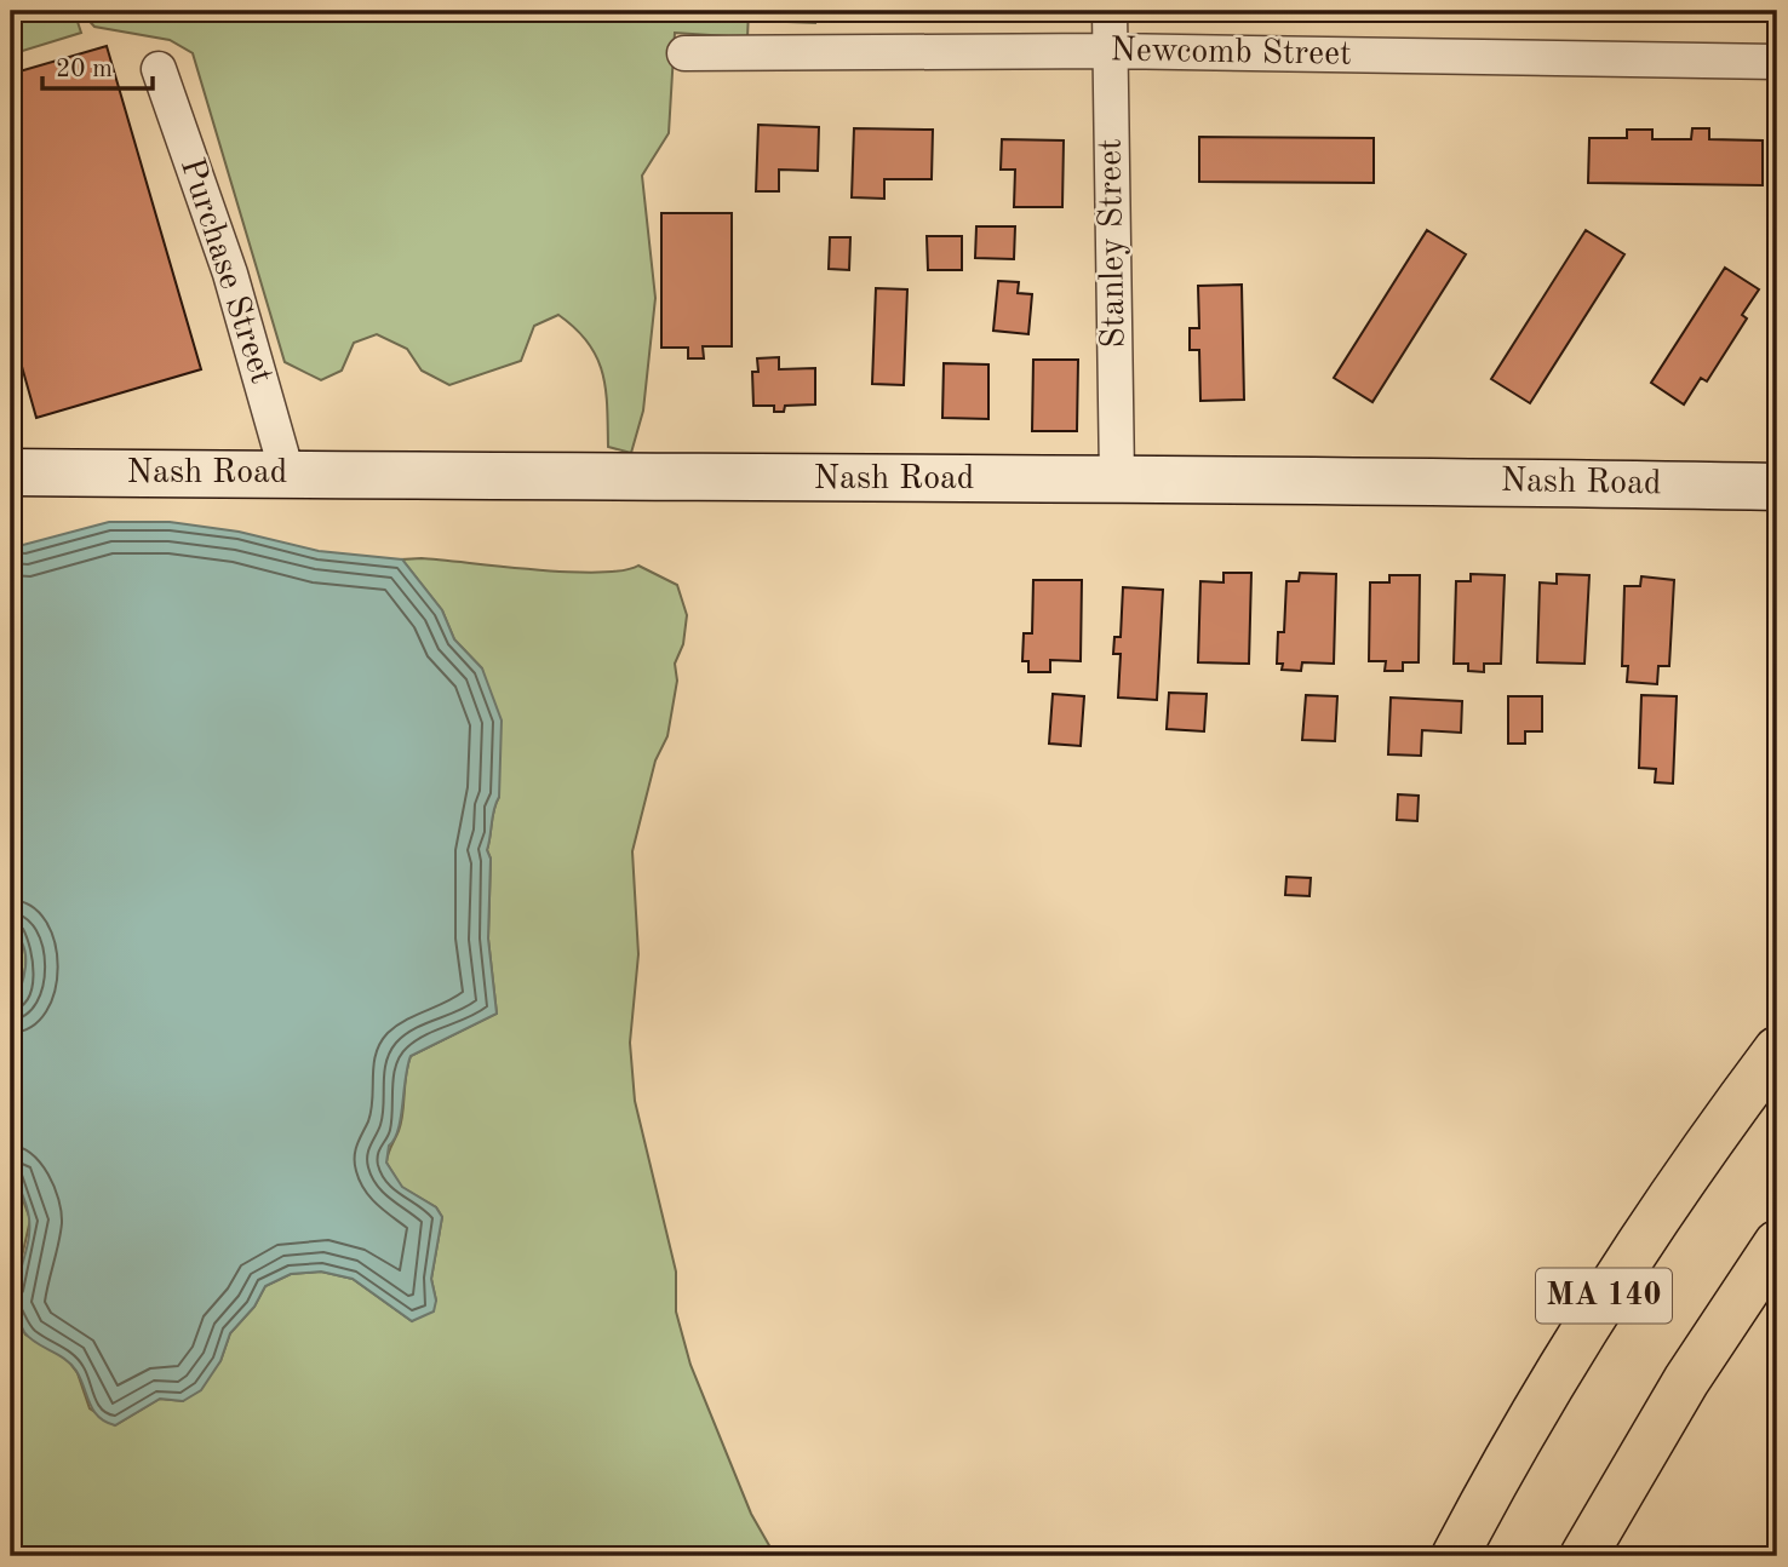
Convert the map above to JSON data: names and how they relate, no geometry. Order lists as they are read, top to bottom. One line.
{"streets":{"highway":["MA 140"],"main road":["Nash Road"],"street":["Newcomb Street","Stanley Street","Purchase Street"]},"crossings":[["Newcomb Street","Stanley Street"],["Stanley Street","Nash Road"],["Purchase Street","Nash Road"]],"scale_bar":"20 m"}
